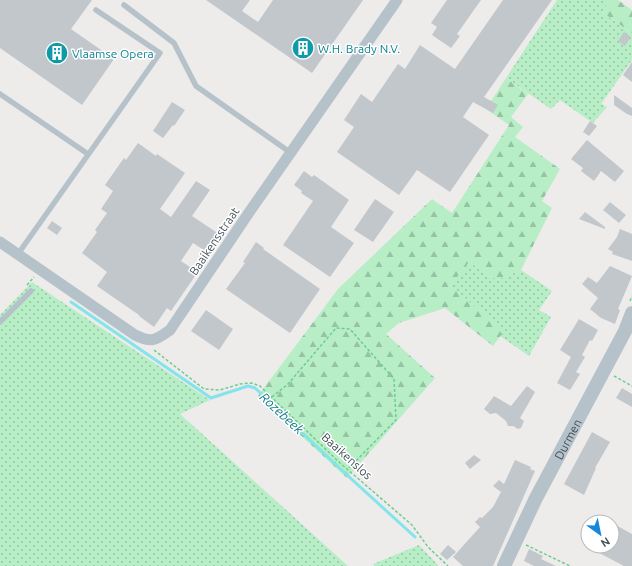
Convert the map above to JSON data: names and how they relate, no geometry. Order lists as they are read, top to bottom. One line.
{"streets":{"street":["Baaikensstraat","Durmen"],"path":["Baaikenslos"]},"crossings":[["Baaikensstraat","Baaikenslos"]],"water":["Rozebeek"],"places":{"building":["W.H. Brady N.V.","Vlaamse Opera"]},"north":"bottom right"}
